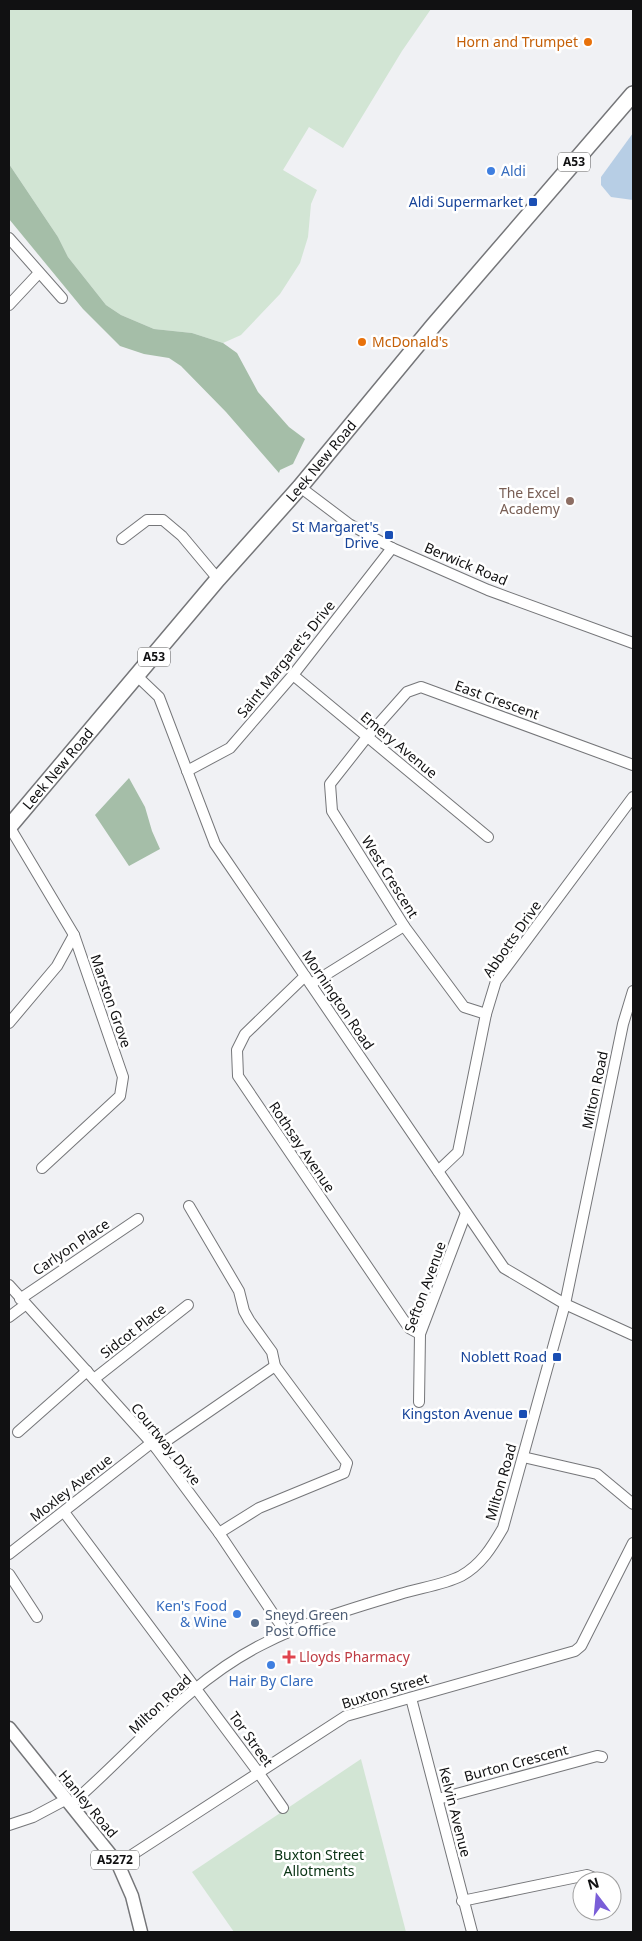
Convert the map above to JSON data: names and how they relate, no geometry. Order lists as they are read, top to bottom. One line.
{"streets":{"highway":["A53","Leek New Road"],"main road":["Hanley Road","A5272"],"street":["Berwick Road","Saint Margaret's Drive","East Crescent","Emery Avenue","West Crescent","Abbotts Drive","Mornington Road","Marston Grove","Milton Road","Rothsay Avenue","Carlyon Place","Sefton Avenue","Sidcot Place","Courtway Drive","Moxley Avenue","Buxton Street","Tor Street","Burton Crescent","Kelvin Avenue"]},"crossings":[["Leek New Road","Berwick Road"],["Leek New Road","Mornington Road"],["Leek New Road","Marston Grove"],["Berwick Road","Saint Margaret's Drive"],["Saint Margaret's Drive","Emery Avenue"],["Saint Margaret's Drive","Mornington Road"],["East Crescent","Emery Avenue"],["East Crescent","West Crescent"],["Emery Avenue","West Crescent"],["West Crescent","Abbotts Drive"],["West Crescent","Rothsay Avenue"],["Abbotts Drive","Mornington Road"],["Mornington Road","Milton Road"],["Mornington Road","Rothsay Avenue"],["Mornington Road","Sefton Avenue"],["Milton Road","Courtway Drive"],["Milton Road","Tor Street"],["Milton Road","Hanley Road"],["Rothsay Avenue","Sefton Avenue"],["Carlyon Place","Courtway Drive"],["Sidcot Place","Courtway Drive"],["Courtway Drive","Moxley Avenue"],["Moxley Avenue","Tor Street"],["Buxton Street","Tor Street"],["Buxton Street","Hanley Road"],["Buxton Street","Kelvin Avenue"],["Burton Crescent","Kelvin Avenue"]],"parks":["Buxton Street Allotments"],"places":{"other":["Horn and Trumpet","Aldi","McDonald's","The Excel Academy","Ken's Food & Wine","Sneyd Green Post Office","Hair By Clare"],"transit":["Aldi Supermarket","St Margaret's Drive","Noblett Road","Kingston Avenue"],"health":["Lloyds Pharmacy"]},"north":"top"}
